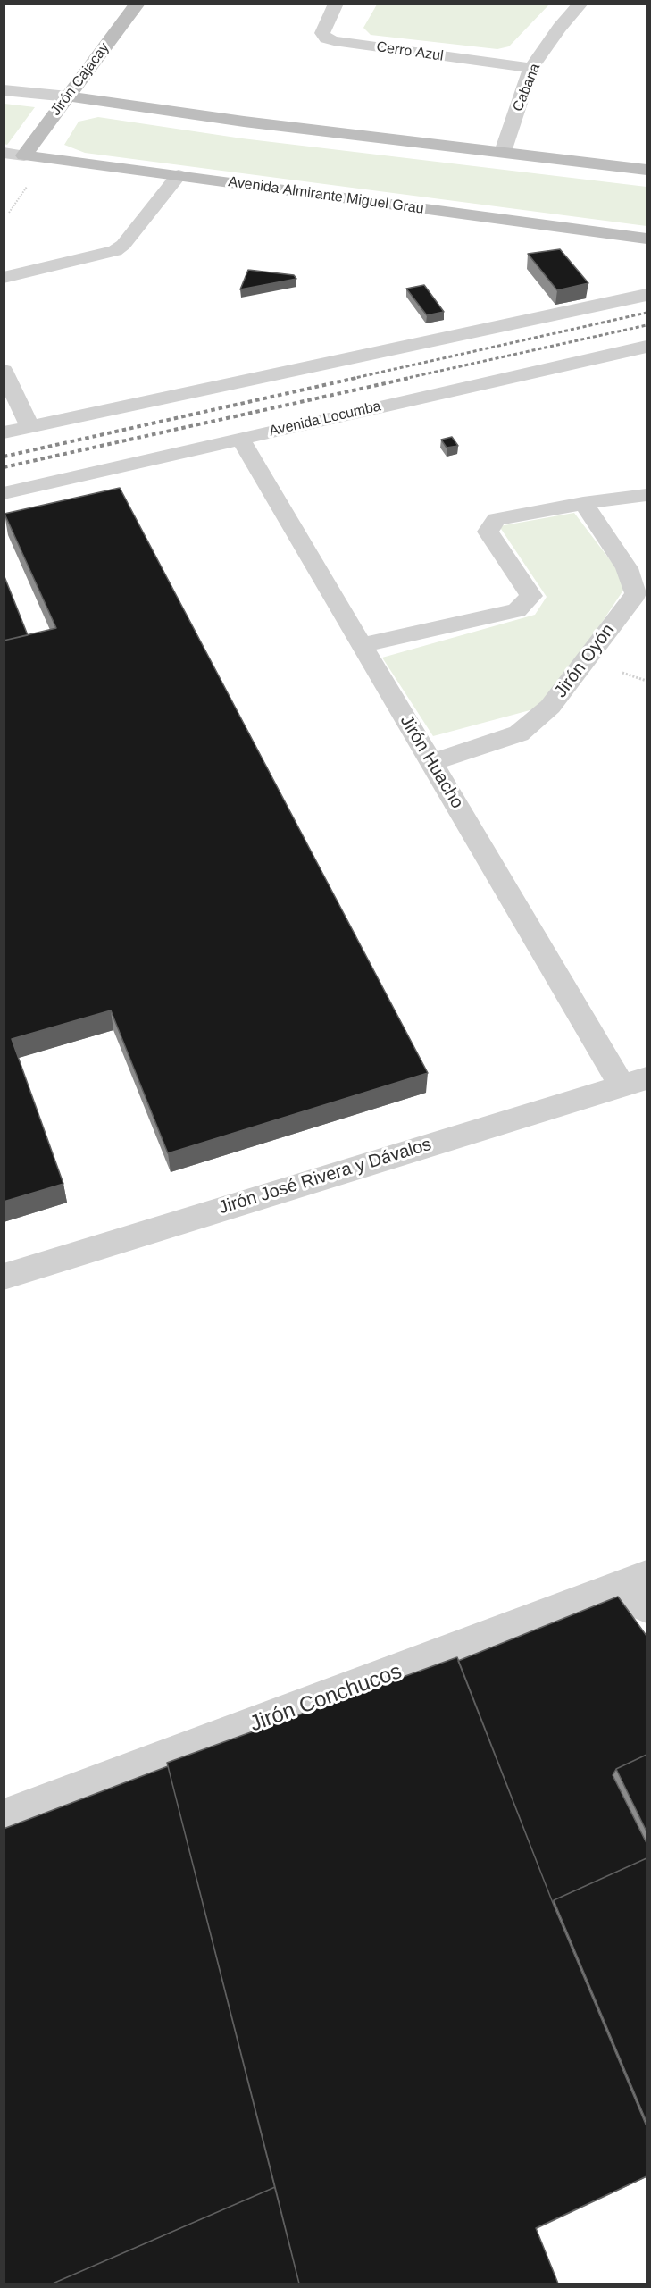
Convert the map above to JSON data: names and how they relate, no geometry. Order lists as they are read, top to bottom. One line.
{"streets":{"main road":["Jirón Cajacay","Avenida Almirante Miguel Grau"],"street":["Cerro Azul","Cabana","Avenida Locumba","Jirón Oyón","Jirón Huacho","Jirón José Rivera y Dávalos","Jirón Conchucos"]},"crossings":[["Cerro Azul","Cabana"],["Jirón Cajacay","Avenida Almirante Miguel Grau"],["Avenida Locumba","Jirón Huacho"],["Jirón Oyón","Jirón Huacho"],["Jirón Huacho","Jirón José Rivera y Dávalos"]]}
